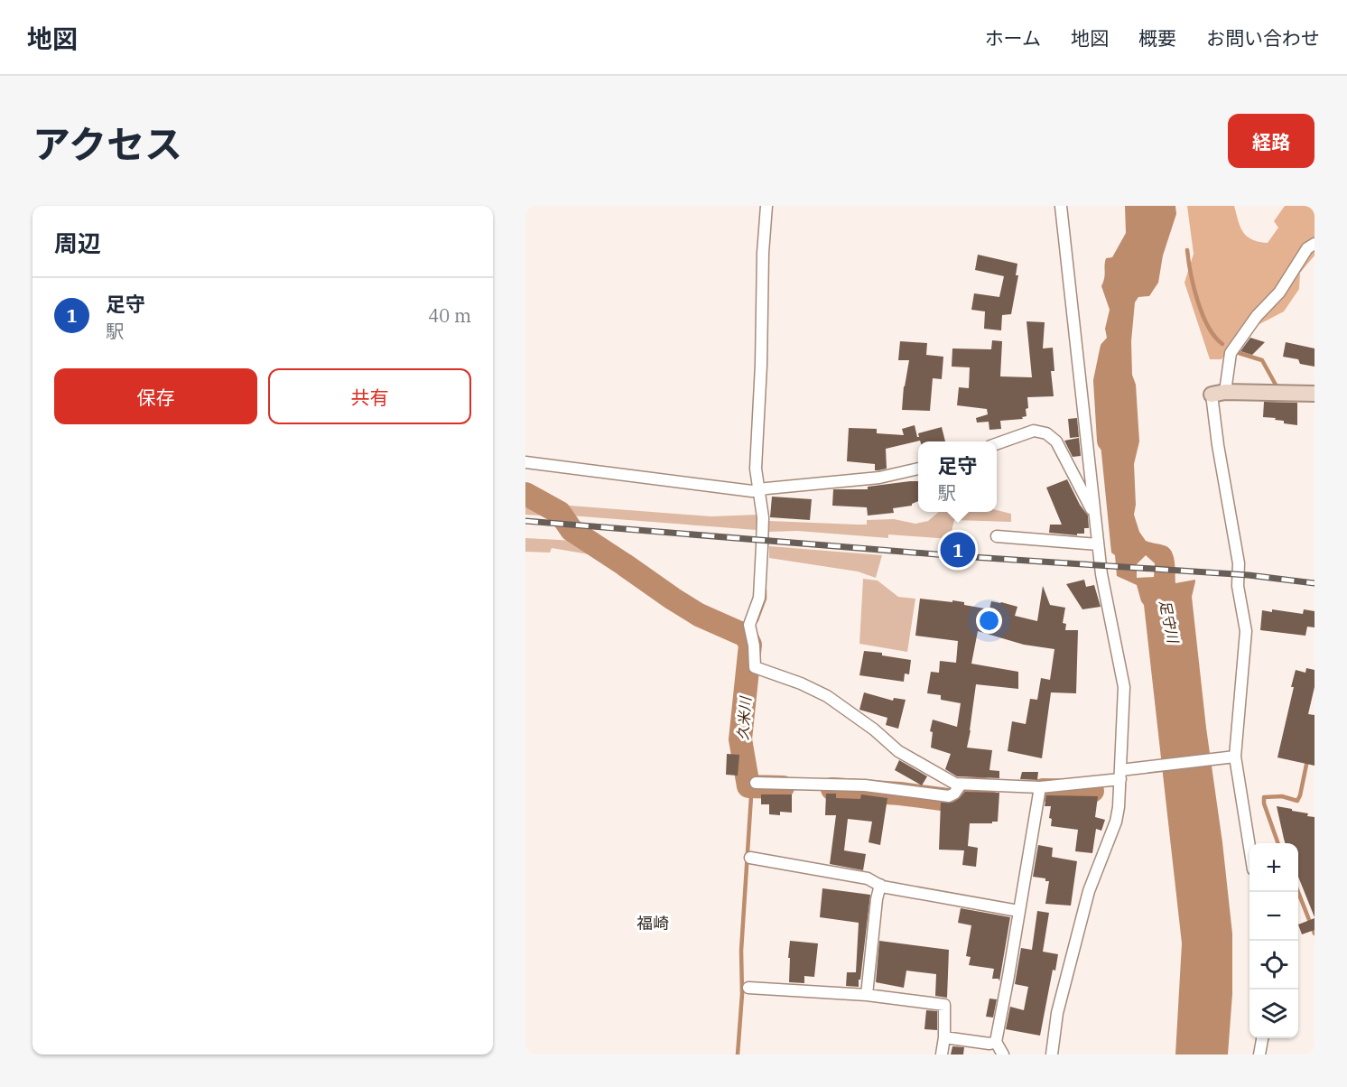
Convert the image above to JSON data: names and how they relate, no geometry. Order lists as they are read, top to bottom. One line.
{"districts":["福崎"],"water":["足守川","久米川"],"page":{"header":"地図","nav":["ホーム","地図","概要","お問い合わせ"],"title":"アクセス","buttons":["経路",["保存","共有"]],"heading":"周辺","list":[{"mark":"1","name":"足守","note":"駅","value":"40 m"}],"popup":["足守","駅"],"pins":"1","map_buttons":["+","−"]}}
